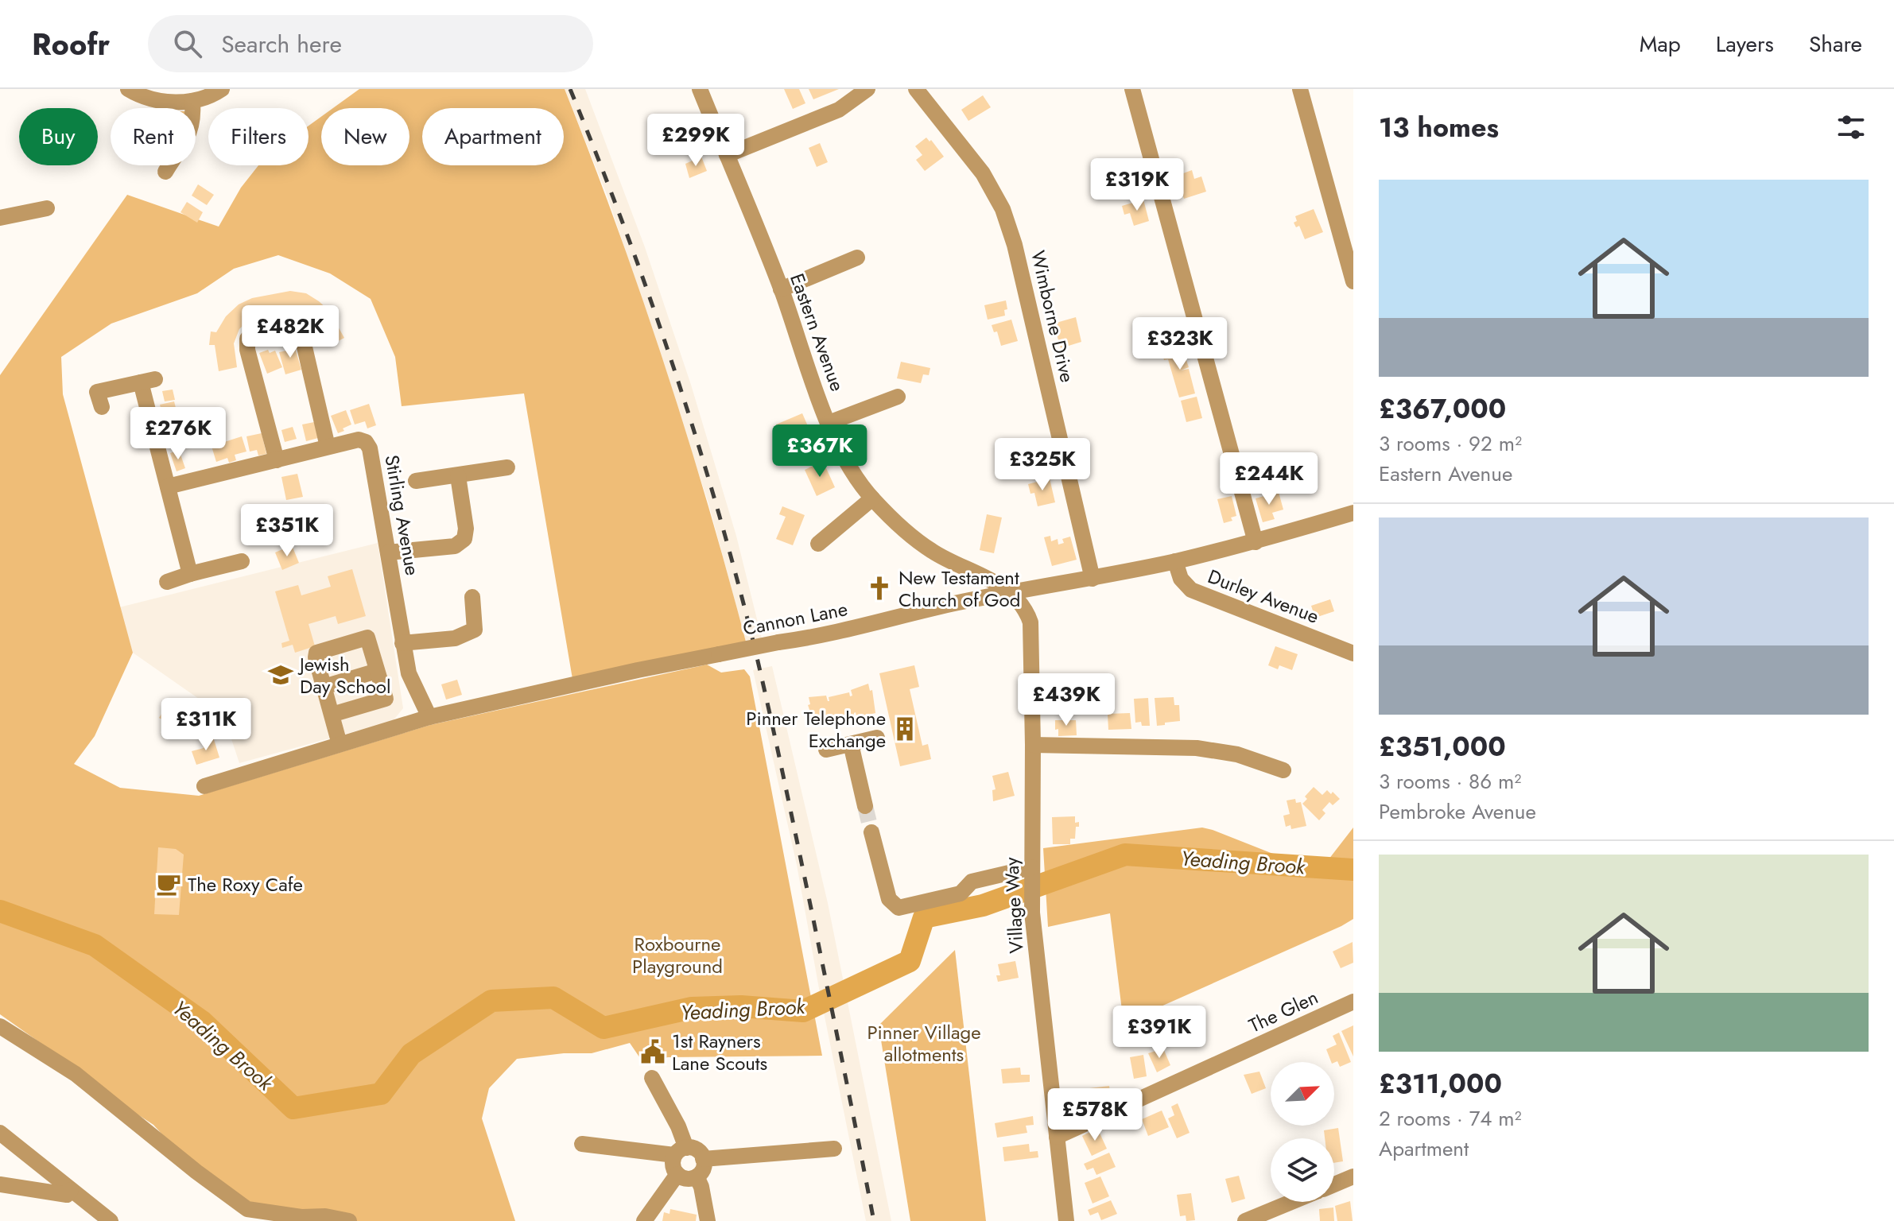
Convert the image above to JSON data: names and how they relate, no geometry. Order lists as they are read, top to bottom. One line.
{"streets":{"street":["Wimborne Drive","Eastern Avenue","Stirling Avenue","Durley Avenue","Cannon Lane","Village Way","The Glen"]},"crossings":[["Wimborne Drive","Cannon Lane"],["Eastern Avenue","Cannon Lane"],["Eastern Avenue","Village Way"],["Stirling Avenue","Cannon Lane"],["Durley Avenue","Cannon Lane"],["Cannon Lane","Village Way"],["Village Way","The Glen"]],"water":["Yeading Brook"],"parks":["Roxbourne Playground","Pinner Village allotments"],"places":{"church":["New Testament Church of God"],"school or university":["Jewish Day School"],"building":["Pinner Telephone Exchange"],"cafe":["The Roxy Cafe"],"public building":["1st Rayners Lane Scouts"]},"north":"top right","page":{"header":"Roofr","search":"Search here","nav":["Map","Layers","Share"],"heading":"13 homes","chip":["Buy","Rent","Filters","New","Apartment"],"price":["£299K","£319K","£482K","£323K","£276K","£367K","£325K","£244K","£351K","£439K","£311K","£391K","£578K"],"list":[{"name":"£367,000","note":"3 rooms · 92 m² · Eastern Avenue"},{"name":"£351,000","note":"3 rooms · 86 m² · Pembroke Avenue"},{"name":"£311,000","note":"2 rooms · 74 m² · Apartment"}]}}
